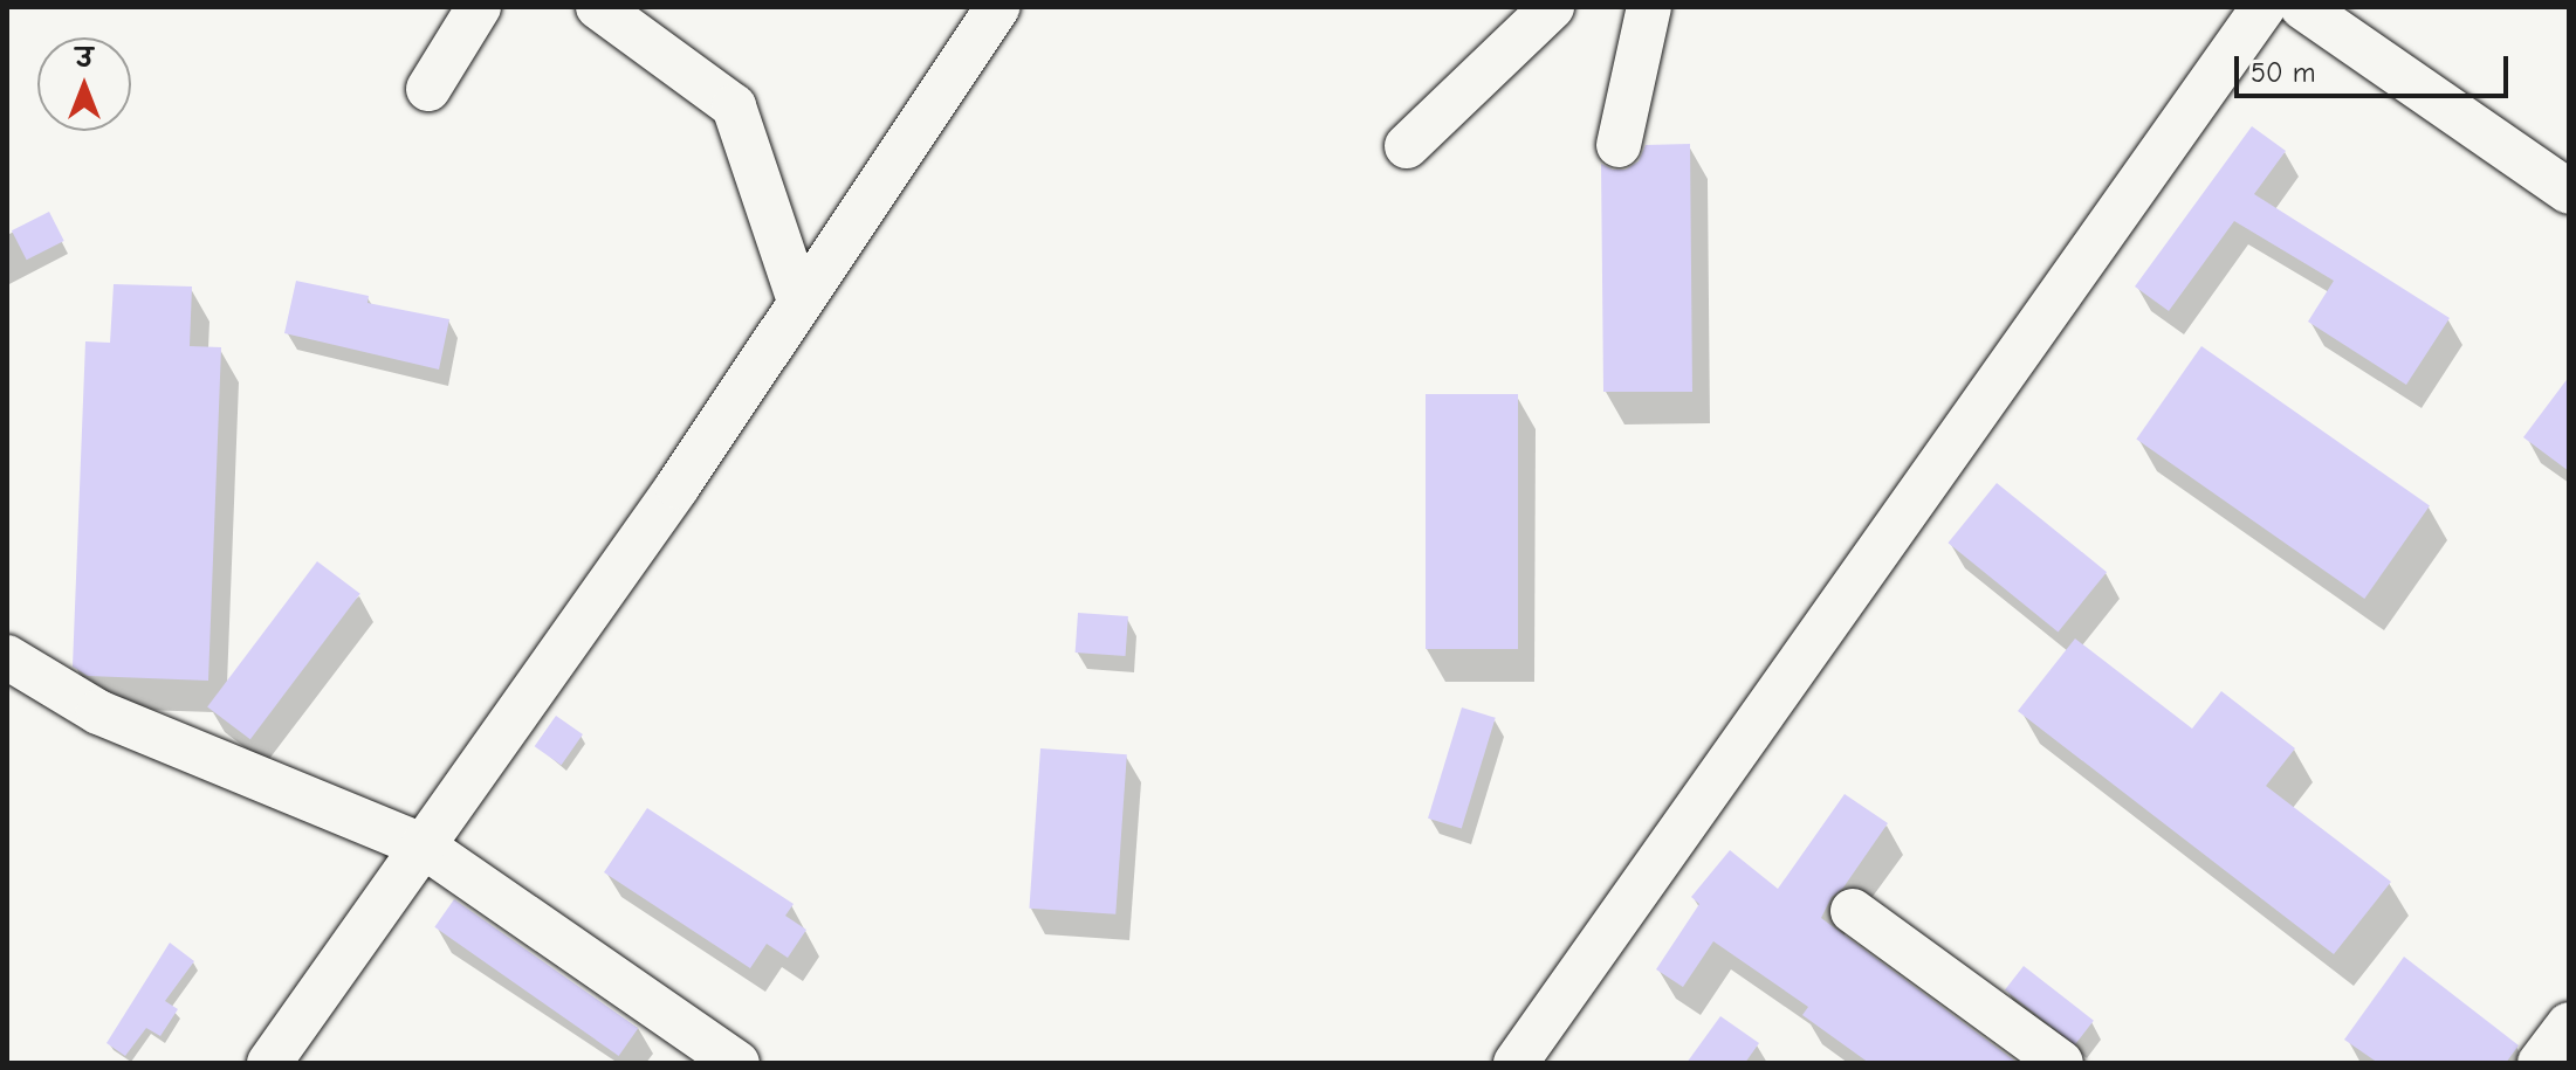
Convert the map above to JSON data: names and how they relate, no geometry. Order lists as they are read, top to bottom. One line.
{"scale_bar":"50 m","north":"top"}
